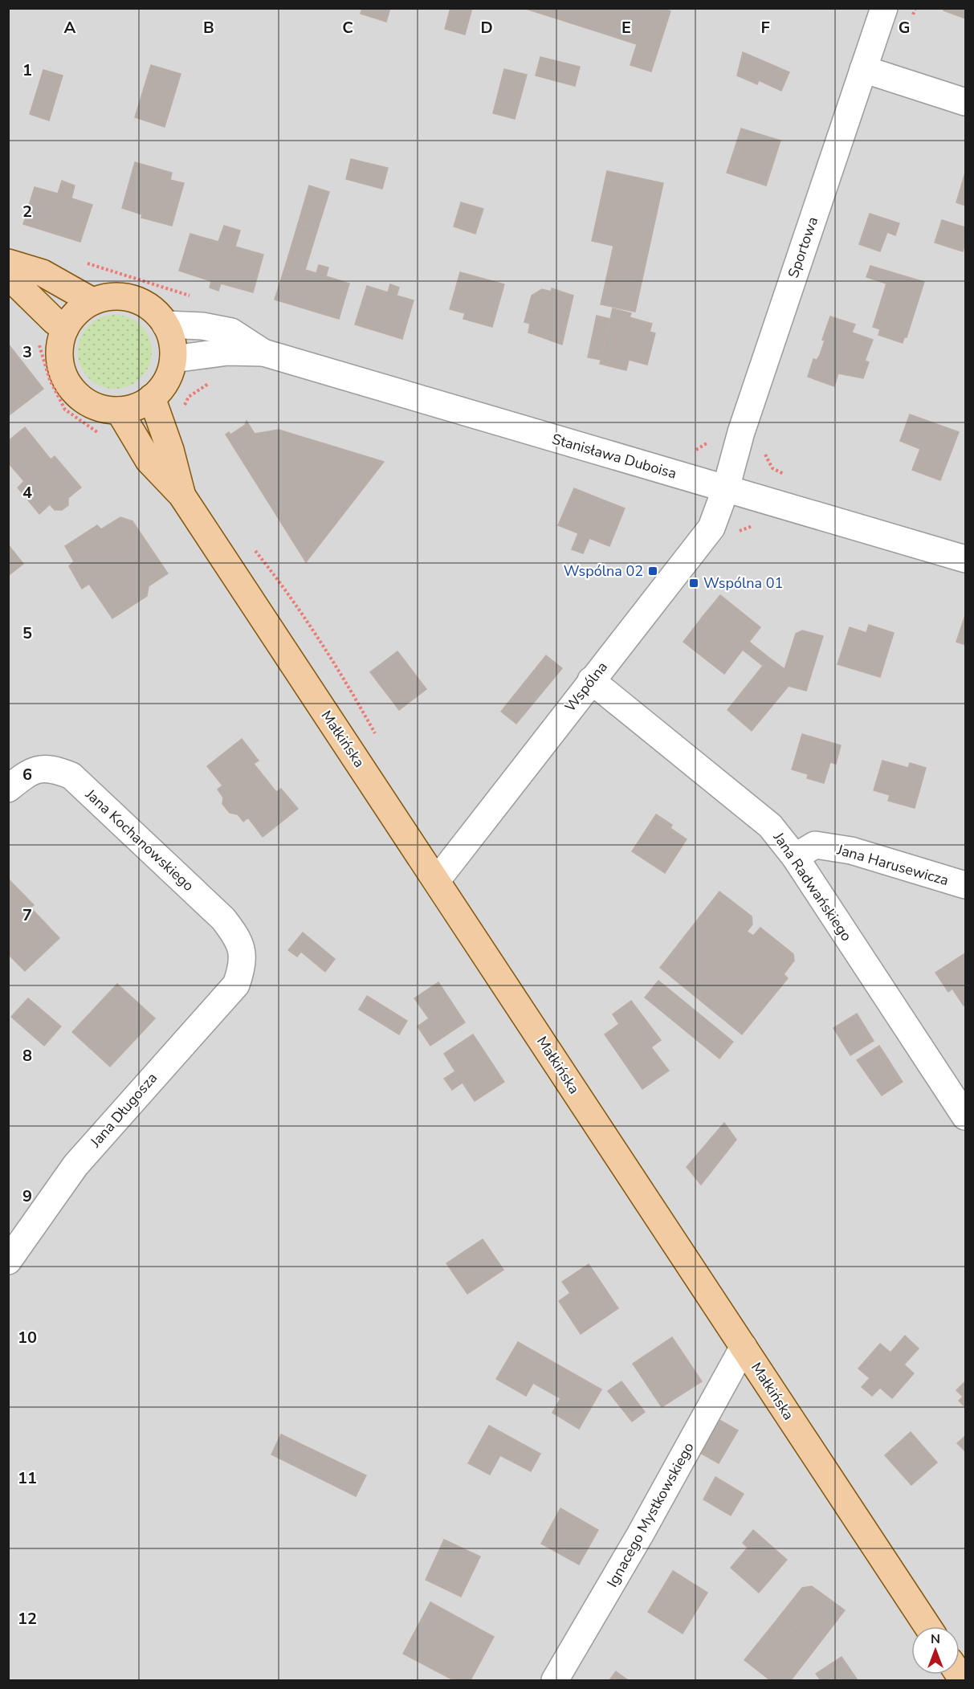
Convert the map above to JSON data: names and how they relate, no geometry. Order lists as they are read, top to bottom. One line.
{"streets":{"main road":["Małkińska"],"street":["Sportowa","Stanisława Duboisa","Wspólna","Jana Kochanowskiego","Jana Harusewicza","Jana Radwańskiego","Jana Długosza","Ignacego Mystkowskiego"]},"crossings":[["Sportowa","Stanisława Duboisa"],["Sportowa","Wspólna"],["Stanisława Duboisa","Wspólna"],["Stanisława Duboisa","Małkińska"],["Wspólna","Małkińska"],["Wspólna","Jana Radwańskiego"],["Małkińska","Ignacego Mystkowskiego"],["Jana Kochanowskiego","Jana Długosza"],["Jana Harusewicza","Jana Radwańskiego"]],"places":{"transit":["Wspólna 02","Wspólna 01"]},"north":"top","grid":{"columns":["A","B","C","D","E","F","G"],"rows":["1","2","3","4","5","6","7","8","9","10","11","12"]}}
